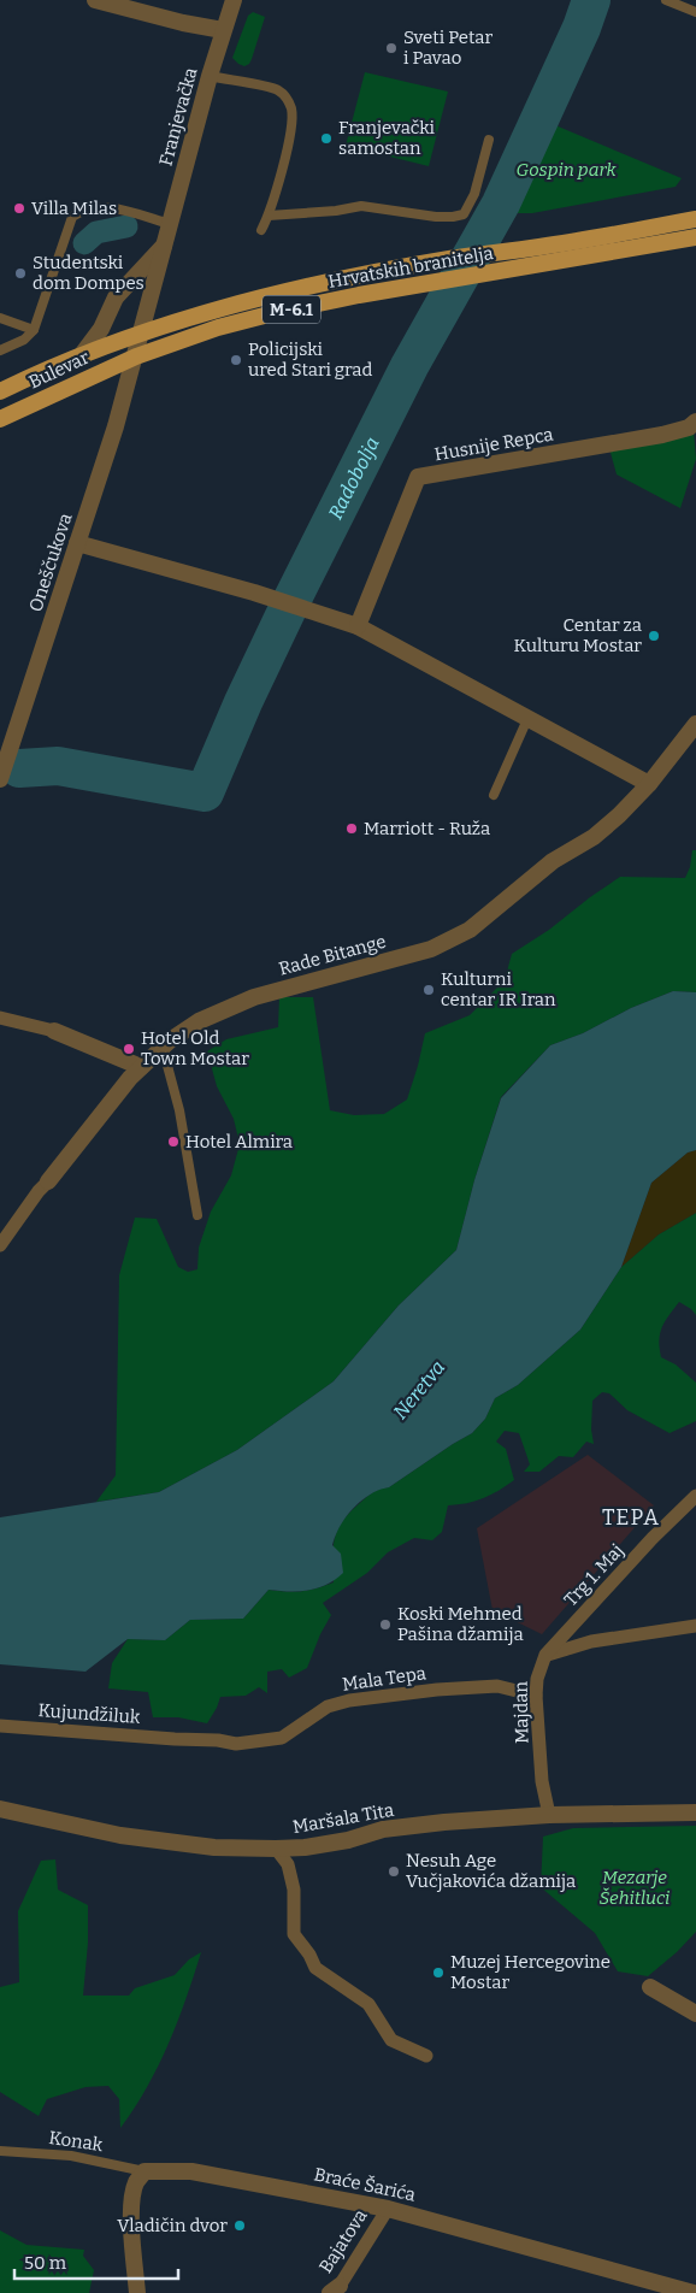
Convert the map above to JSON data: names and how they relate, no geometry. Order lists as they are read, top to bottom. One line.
{"streets":{"main road":["Hrvatskih branitelja","M-6.1","Bulevar"],"street":["Franjevačka","Husnije Repca","Oneščukova","Rade Bitange","Trg 1. Maj","Mala Tepa","Majdan","Kujundžiluk","Maršala Tita","Braće Šarića","Bajatova"],"lane":["Konak"]},"crossings":[["Franjevačka","Hrvatskih branitelja"],["Franjevačka","M-6.1"],["Franjevačka","Bulevar"],["Franjevačka","Oneščukova"],["Hrvatskih branitelja","Bulevar"],["Hrvatskih branitelja","Oneščukova"],["Bulevar","Oneščukova"],["Trg 1. Maj","Majdan"],["Mala Tepa","Majdan"],["Mala Tepa","Kujundžiluk"],["Majdan","Maršala Tita"],["Konak","Braće Šarića"],["Braće Šarića","Bajatova"]],"districts":["TEPA"],"water":["Radobolja","Neretva"],"parks":["Gospin park","Mezarje Šehitluci"],"places":["Sveti Petar i Pavao","Franjevački samostan","Villa Milas","Studentski dom Dompes","Policijski ured Stari grad","Centar za Kulturu Mostar","Marriott - Ruža","Kulturni centar IR Iran","Hotel Old Town Mostar","Hotel Almira","Koski Mehmed Pašina džamija","Nesuh Age Vučjakovića džamija","Muzej Hercegovine Mostar","Vladičin dvor"],"scale_bar":"50 m"}
